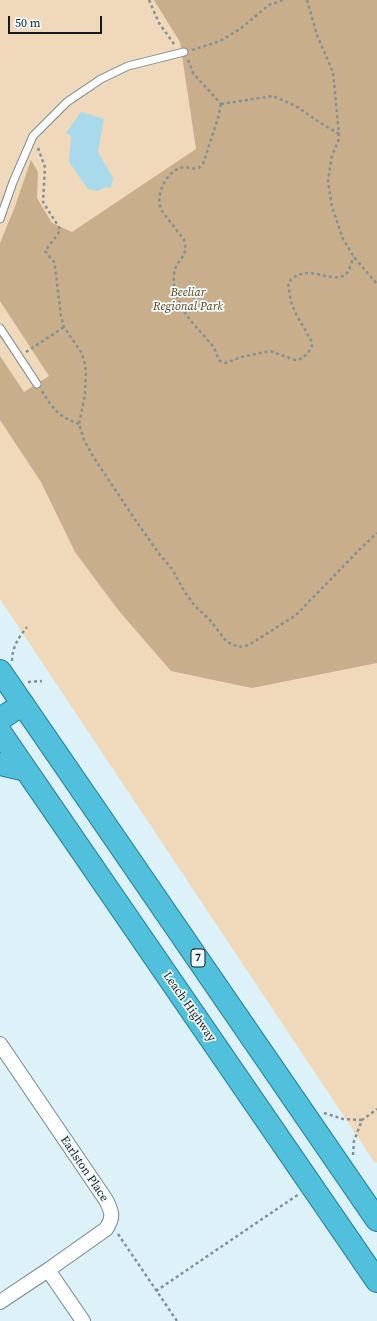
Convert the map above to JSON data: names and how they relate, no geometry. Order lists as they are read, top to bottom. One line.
{"streets":{"highway":["7","Leach Highway"],"street":["Earlston Place"]},"parks":["Beeliar Regional Park"],"scale_bar":"50 m"}
